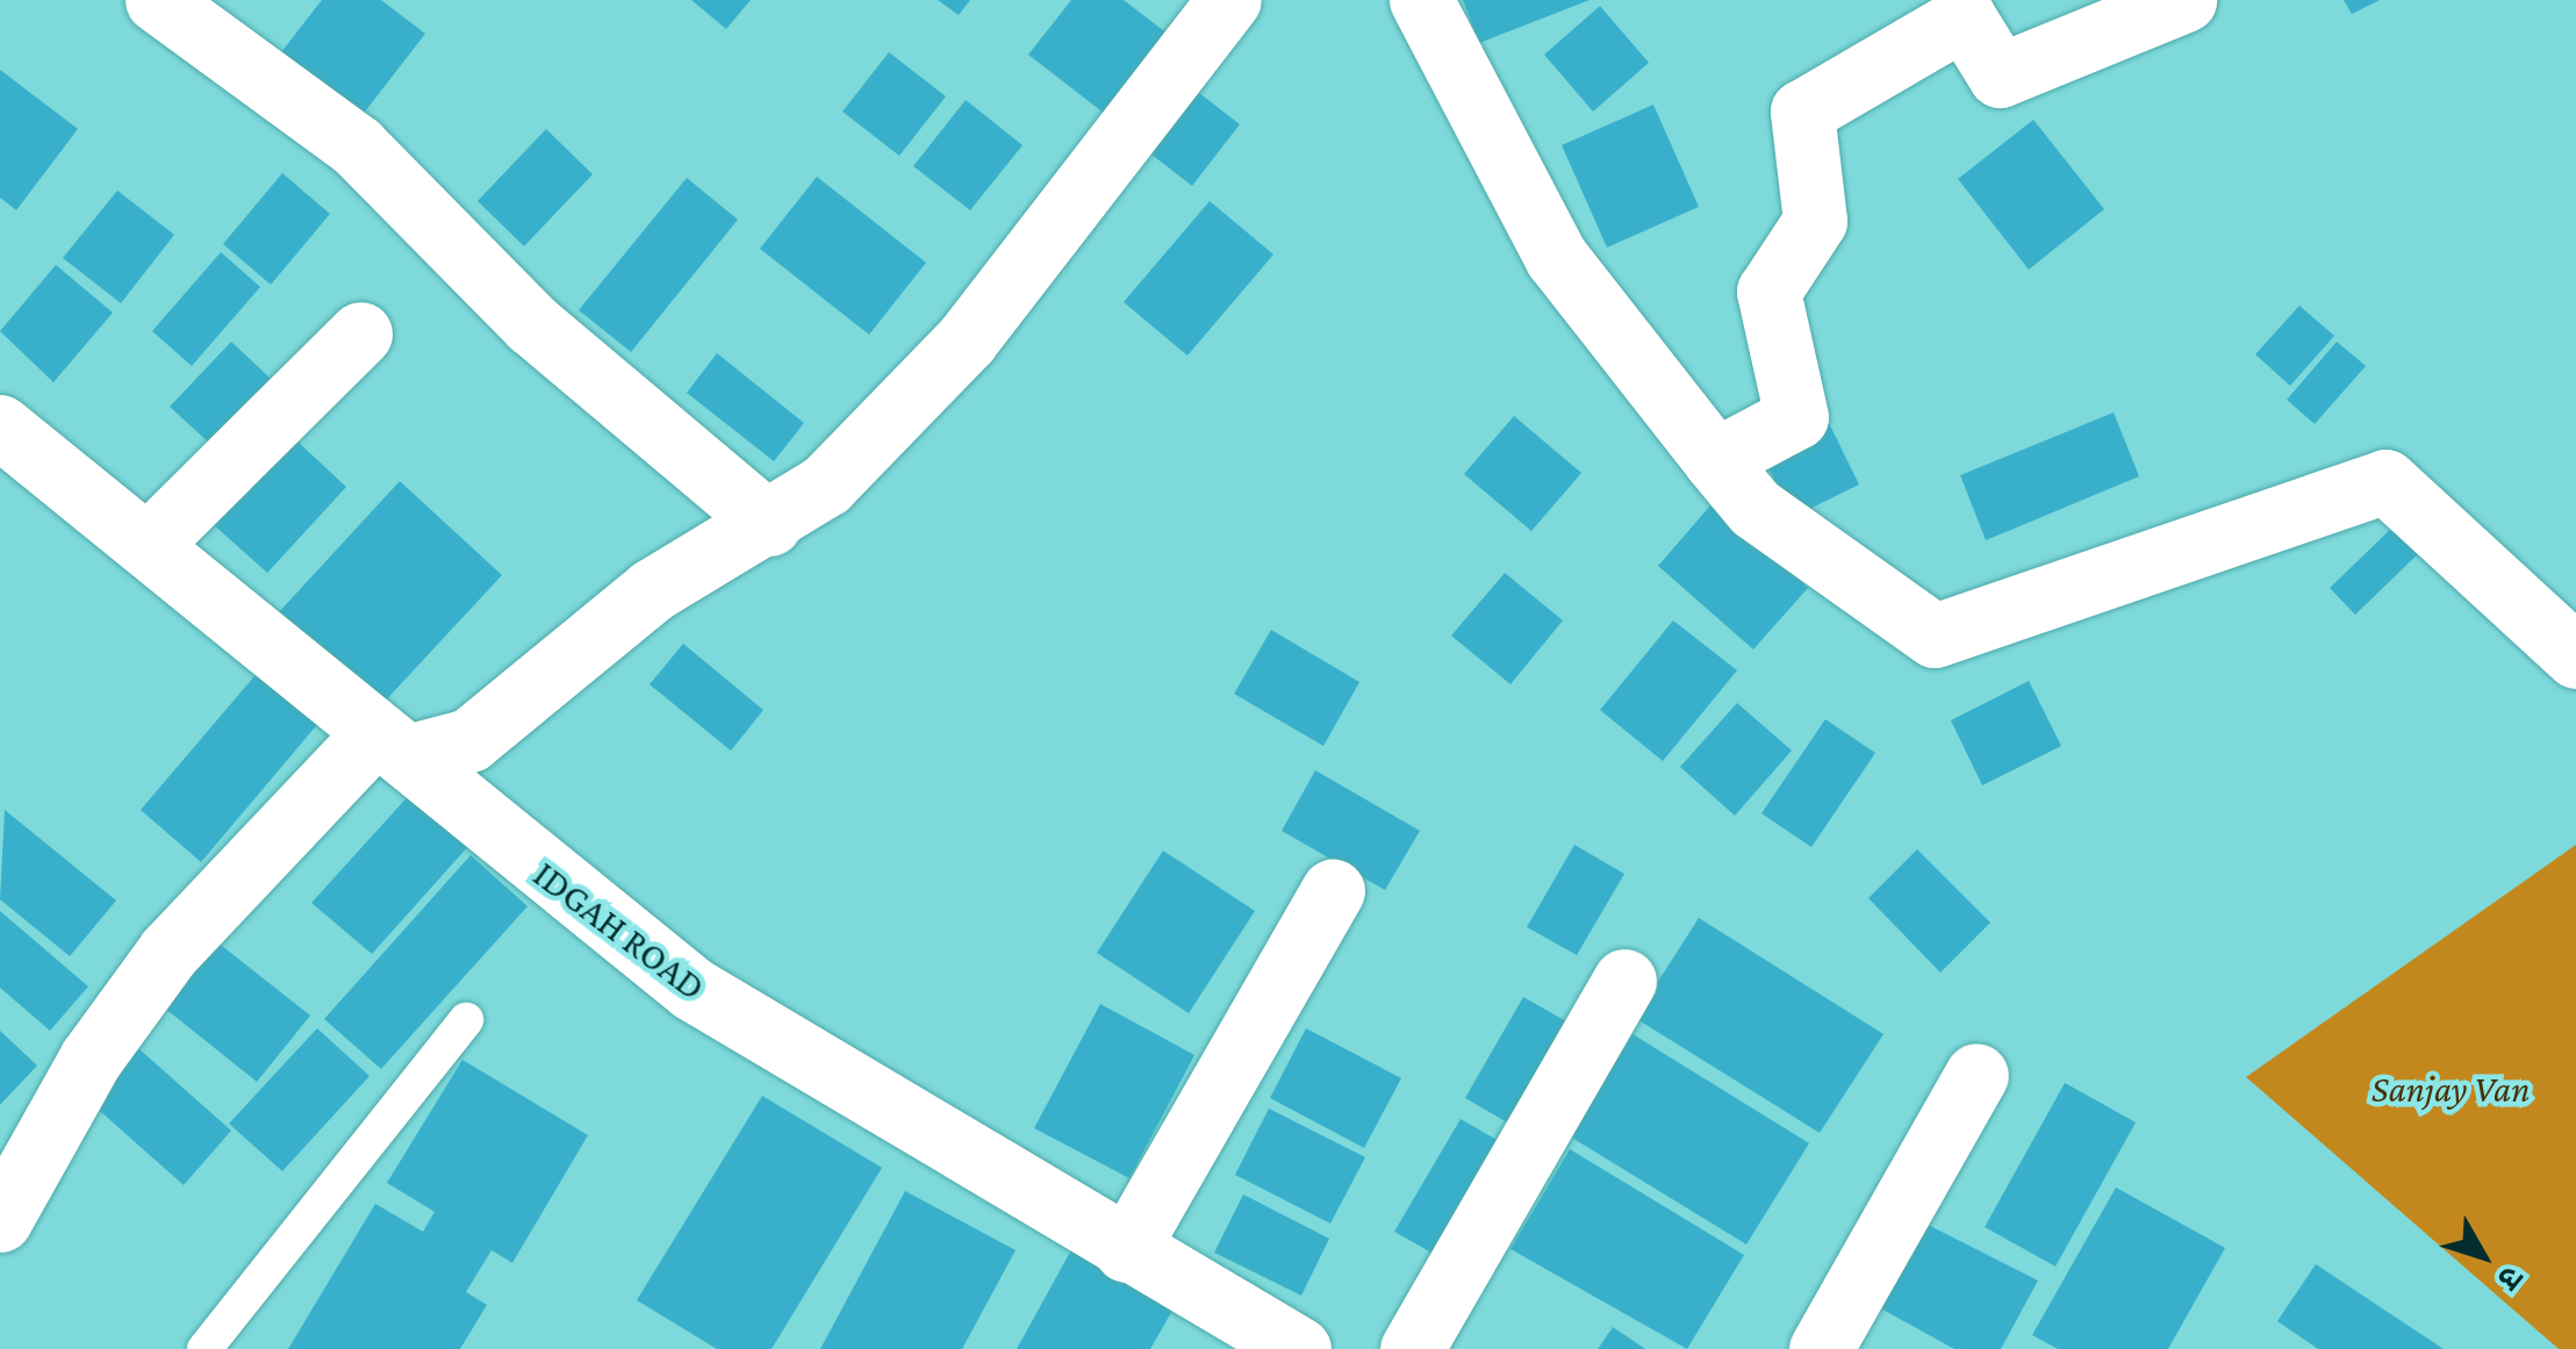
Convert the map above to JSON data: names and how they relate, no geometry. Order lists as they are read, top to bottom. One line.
{"streets":{"street":["IDGAH ROAD"]},"parks":["Sanjay Van"],"north":"bottom right"}
